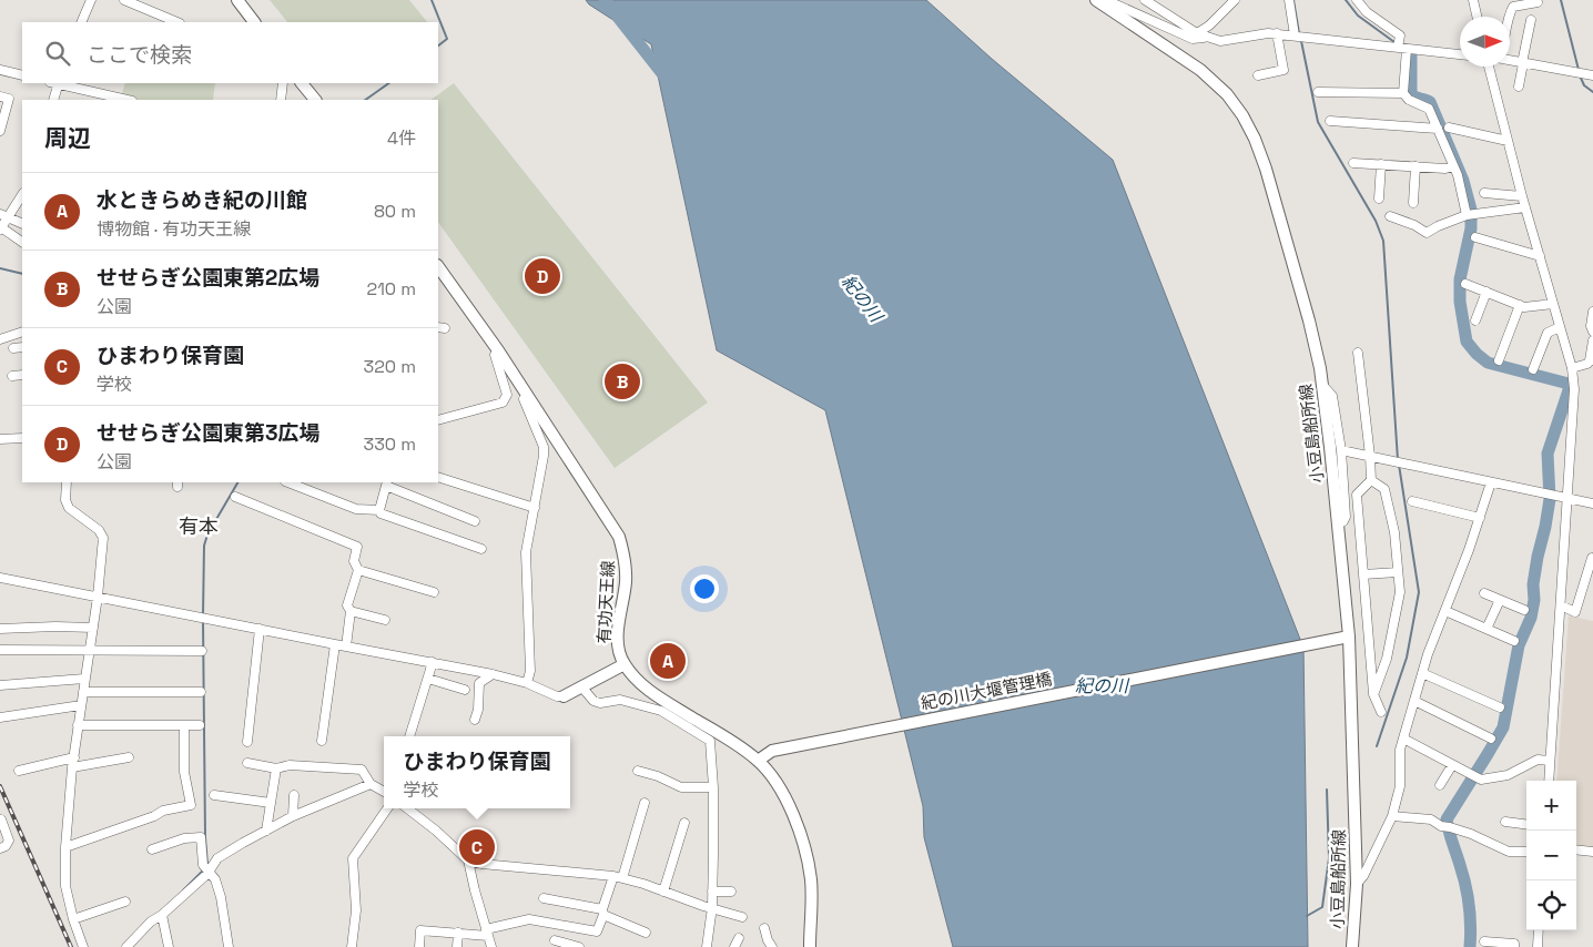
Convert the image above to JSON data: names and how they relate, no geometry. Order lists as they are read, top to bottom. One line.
{"streets":{"main road":["小豆島船所線","有功天王線","紀の川大堰管理橋"]},"crossings":[["小豆島船所線","紀の川大堰管理橋"],["有功天王線","紀の川大堰管理橋"]],"districts":["有本"],"water":["紀の川"],"north":"right","page":{"search":"ここで検索","heading":["周辺","4件"],"list":[{"mark":"A","name":"水ときらめき紀の川館","note":"博物館 · 有功天王線","value":"80 m"},{"mark":"B","name":"せせらぎ公園東第2広場","note":"公園","value":"210 m"},{"mark":"C","name":"ひまわり保育園","note":"学校","value":"320 m"},{"mark":"D","name":"せせらぎ公園東第3広場","note":"公園","value":"330 m"}],"pins":["D","B","A","C"],"popup":["ひまわり保育園","学校"],"map_buttons":["+","−"]}}
